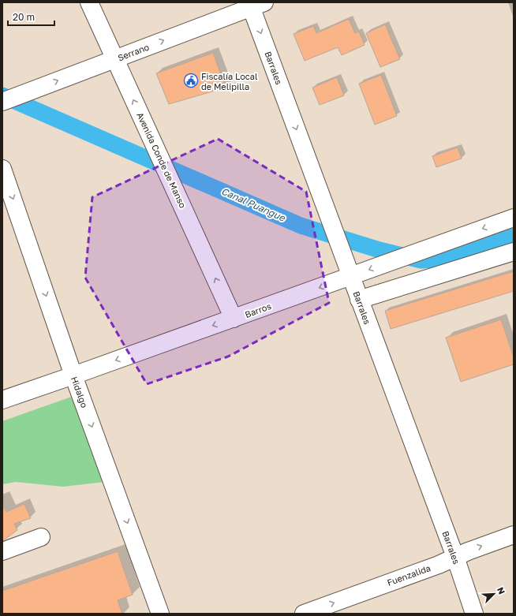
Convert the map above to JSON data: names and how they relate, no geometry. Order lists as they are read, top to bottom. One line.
{"streets":{"street":["Serrano","Barrales","Avenida Conde de Manso","Barros","Hidalgo","Fuenzalida"]},"crossings":[["Serrano","Barrales"],["Serrano","Avenida Conde de Manso"],["Barrales","Barros"],["Barrales","Fuenzalida"],["Avenida Conde de Manso","Barros"],["Barros","Hidalgo"]],"one_way":["Serrano","Barrales","Avenida Conde de Manso","Hidalgo","Fuenzalida"],"water":["Canal Puangue"],"places":{"public building":["Fiscalía Local de Melipilla"]},"scale_bar":"20 m","north":"top right"}
